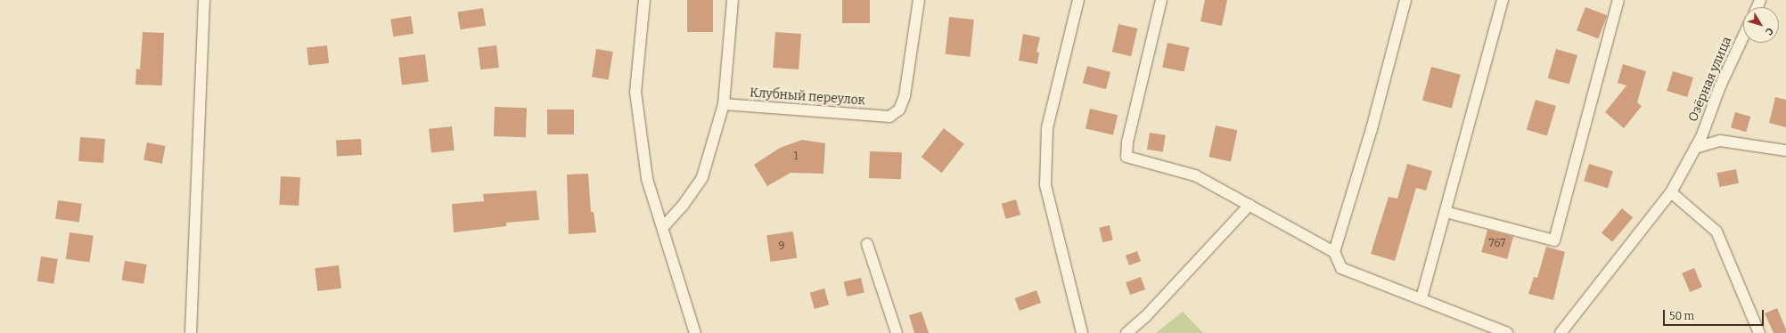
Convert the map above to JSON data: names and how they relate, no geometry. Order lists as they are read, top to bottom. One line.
{"streets":{"street":["Озёрная улица","Клубный переулок"]},"house_numbers":["1","767","9"],"scale_bar":"50 m","north":"bottom right"}
